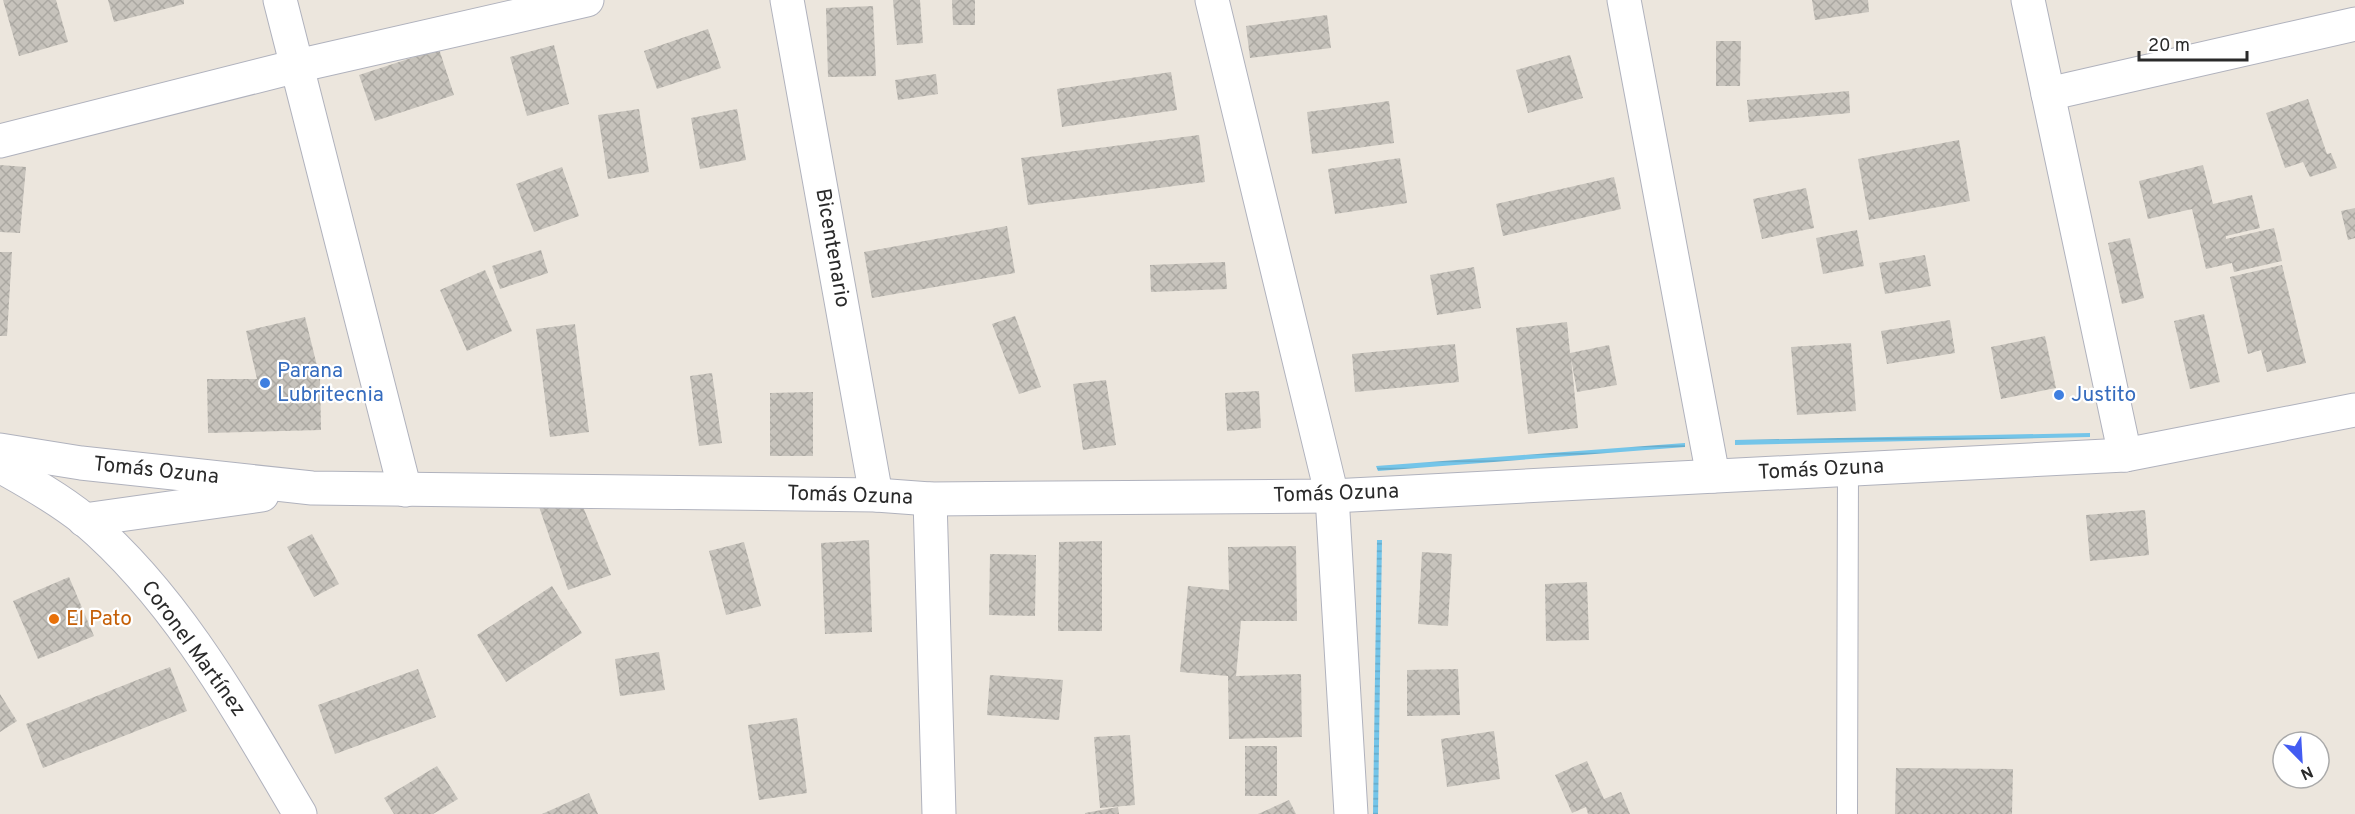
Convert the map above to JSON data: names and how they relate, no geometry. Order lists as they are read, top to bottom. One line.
{"streets":{"street":["Bicentenario","Tomás Ozuna","Coronel Martínez"]},"crossings":[["Bicentenario","Tomás Ozuna"],["Tomás Ozuna","Coronel Martínez"]],"places":["Parana Lubritecnia","Justito","El Pato"],"scale_bar":"20 m","north":"bottom right"}
